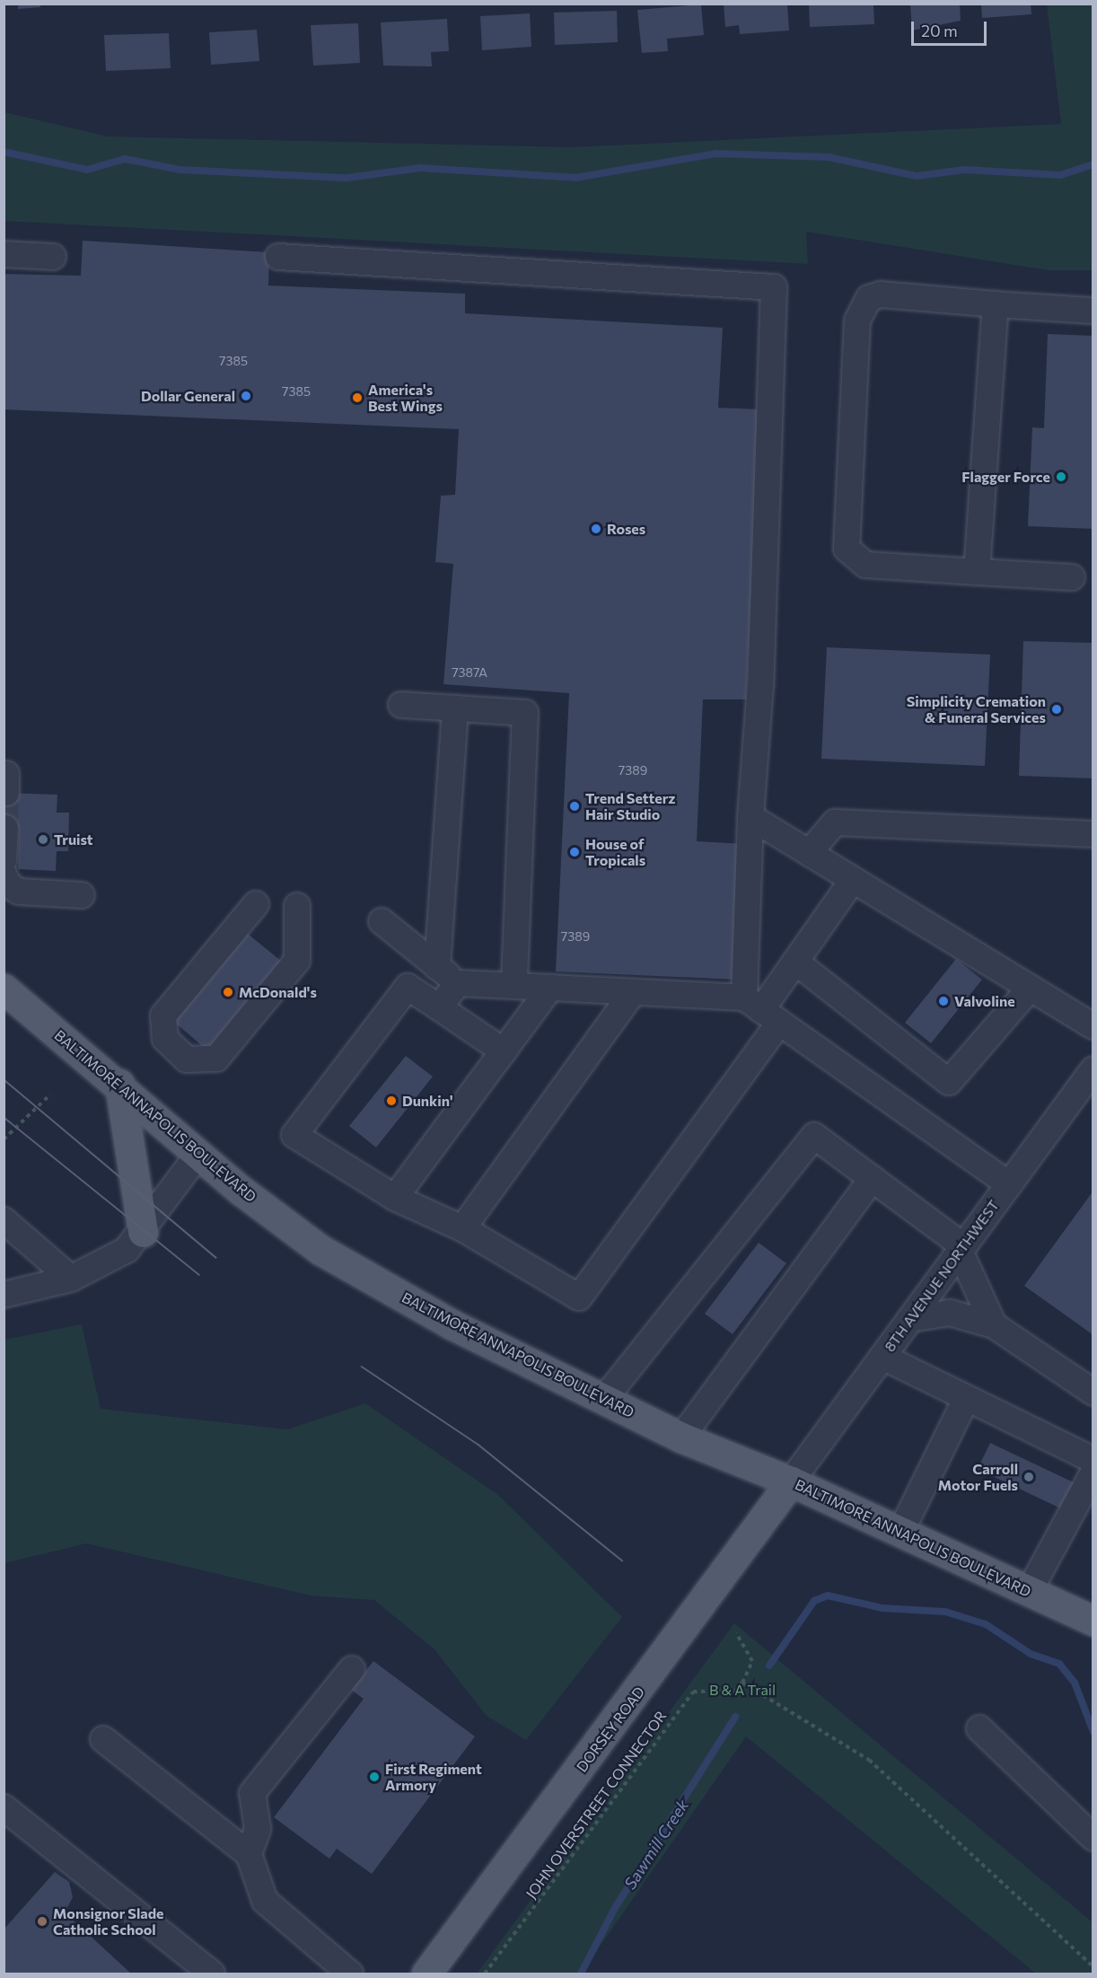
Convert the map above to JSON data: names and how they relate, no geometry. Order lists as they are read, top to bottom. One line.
{"streets":{"main road":["BALTIMORE ANNAPOLIS BOULEVARD","DORSEY ROAD"],"street":["8TH AVENUE NORTHWEST"],"path":["JOHN OVERSTREET CONNECTOR"]},"crossings":[["BALTIMORE ANNAPOLIS BOULEVARD","8TH AVENUE NORTHWEST"],["BALTIMORE ANNAPOLIS BOULEVARD","DORSEY ROAD"],["8TH AVENUE NORTHWEST","DORSEY ROAD"]],"water":["Sawmill Creek"],"parks":["B & A Trail"],"places":["Dollar General","America's Best Wings","Flagger Force","Roses","Simplicity Cremation & Funeral Services","Trend Setterz Hair Studio","Truist","House of Tropicals","McDonald's","Valvoline","Dunkin'","Carroll Motor Fuels","First Regiment Armory","Monsignor Slade Catholic School"],"house_numbers":["7385","7385","7387A","7389","7389"],"scale_bar":"20 m"}
